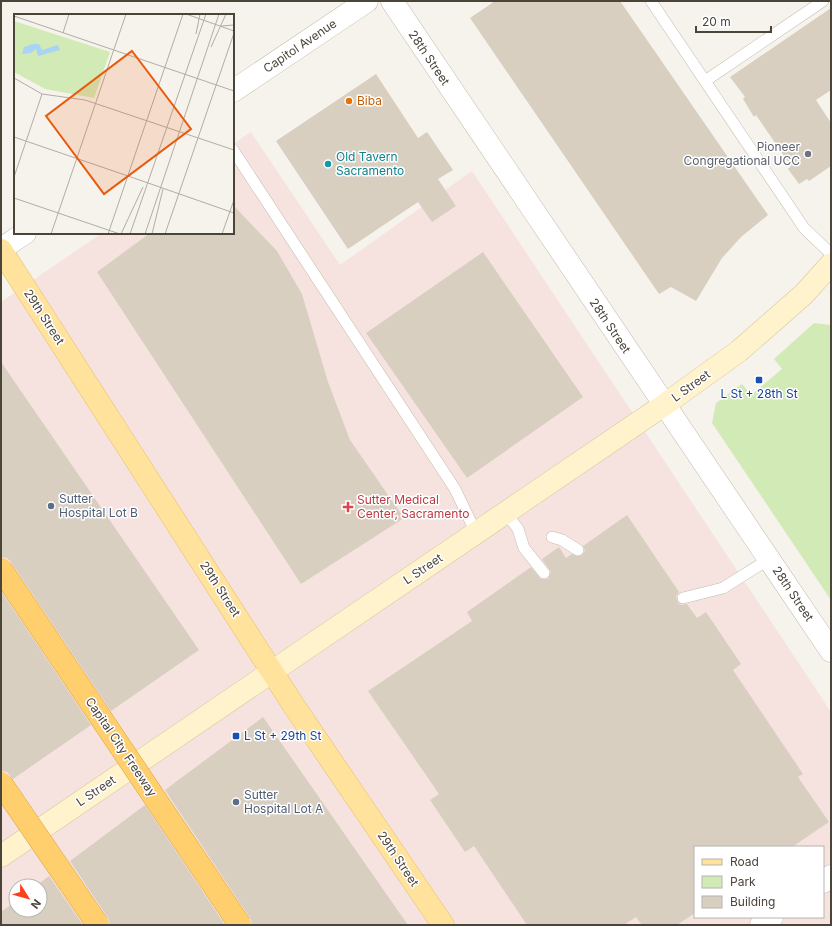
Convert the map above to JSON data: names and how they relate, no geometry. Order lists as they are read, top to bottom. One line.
{"streets":{"highway":["Capital City Freeway"],"main road":["29th Street","L Street"],"street":["Capitol Avenue","28th Street"]},"crossings":[["28th Street","L Street"],["29th Street","L Street"]],"places":{"other":["Biba","Pioneer Congregational UCC","Old Tavern Sacramento","Sutter Hospital Lot B","Sutter Hospital Lot A"],"transit":["L St + 28th St","L St + 29th St"],"health":["Sutter Medical Center, Sacramento"]},"legend":["Road","Park","Building"],"scale_bar":"20 m","north":"bottom right"}
